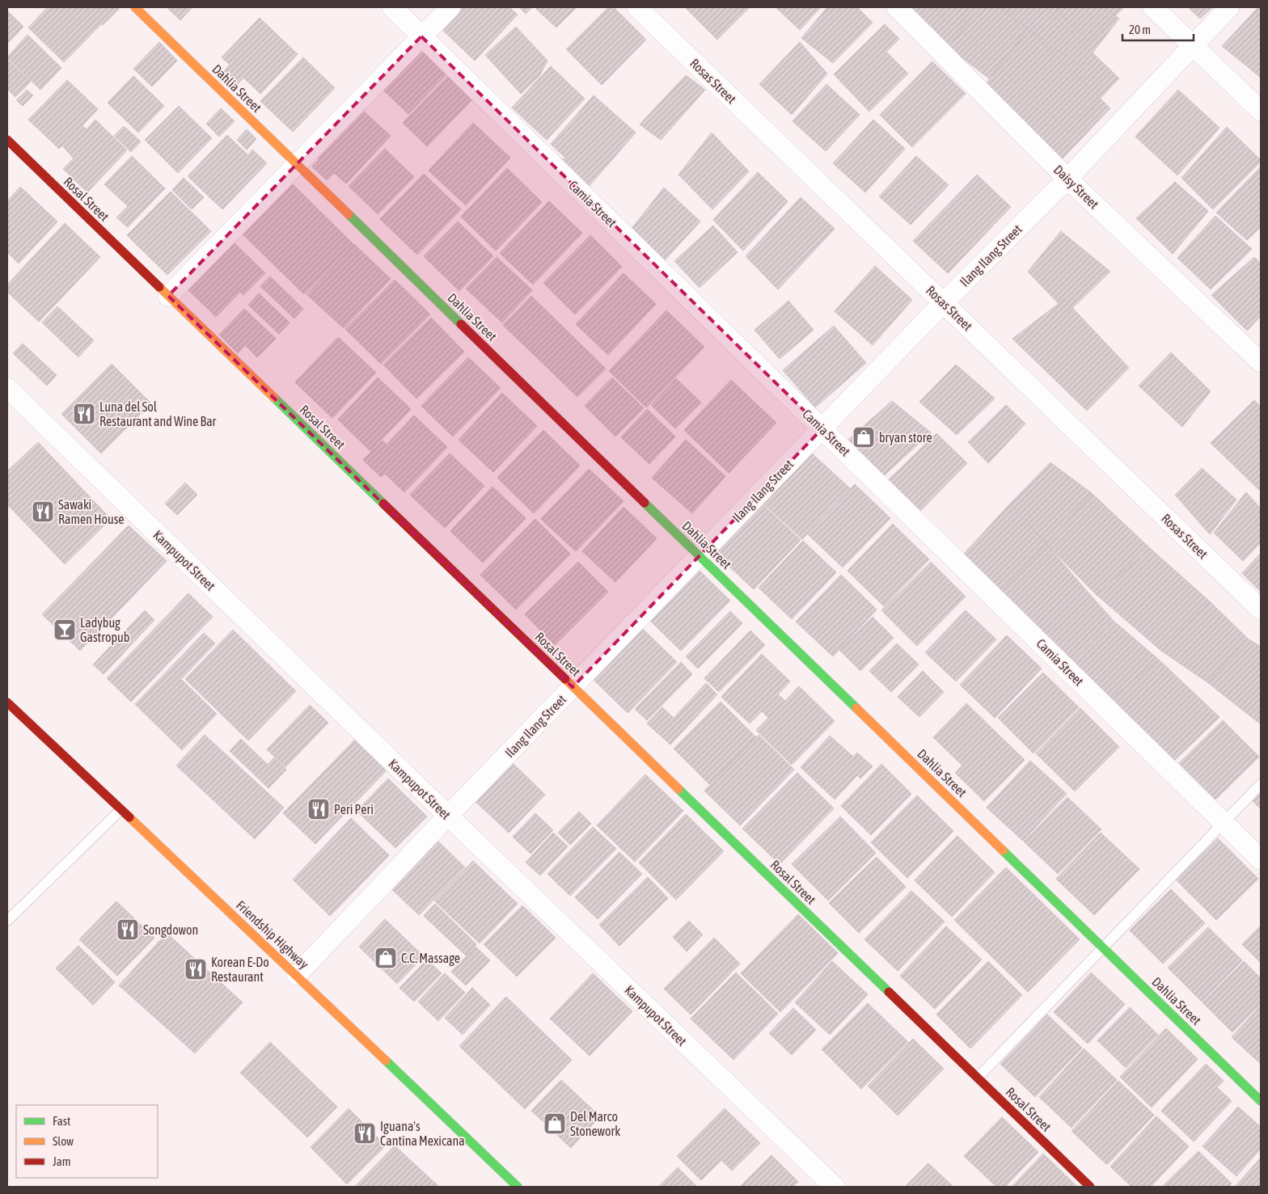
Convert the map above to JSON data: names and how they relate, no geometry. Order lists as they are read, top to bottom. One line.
{"streets":{"street":["Rosas Street","Dahlia Street","Daisy Street","Rosal Street","Camia Street","Ilang Ilang Street","Kampupot Street","Friendship Highway"]},"crossings":[["Rosas Street","Ilang Ilang Street"],["Dahlia Street","Ilang Ilang Street"],["Daisy Street","Ilang Ilang Street"],["Rosal Street","Ilang Ilang Street"],["Camia Street","Ilang Ilang Street"],["Ilang Ilang Street","Kampupot Street"],["Ilang Ilang Street","Friendship Highway"]],"places":{"restaurant":["Luna del Sol Restaurant and Wine Bar","Sawaki Ramen House","Peri Peri","Songdowon","Korean E-Do Restaurant","Iguana's Cantina Mexicana"],"shop":["bryan store","C.C. Massage","Del Marco Stonework"],"bar":["Ladybug Gastropub"]},"legend":["Fast","Slow","Jam"],"scale_bar":"20 m"}
